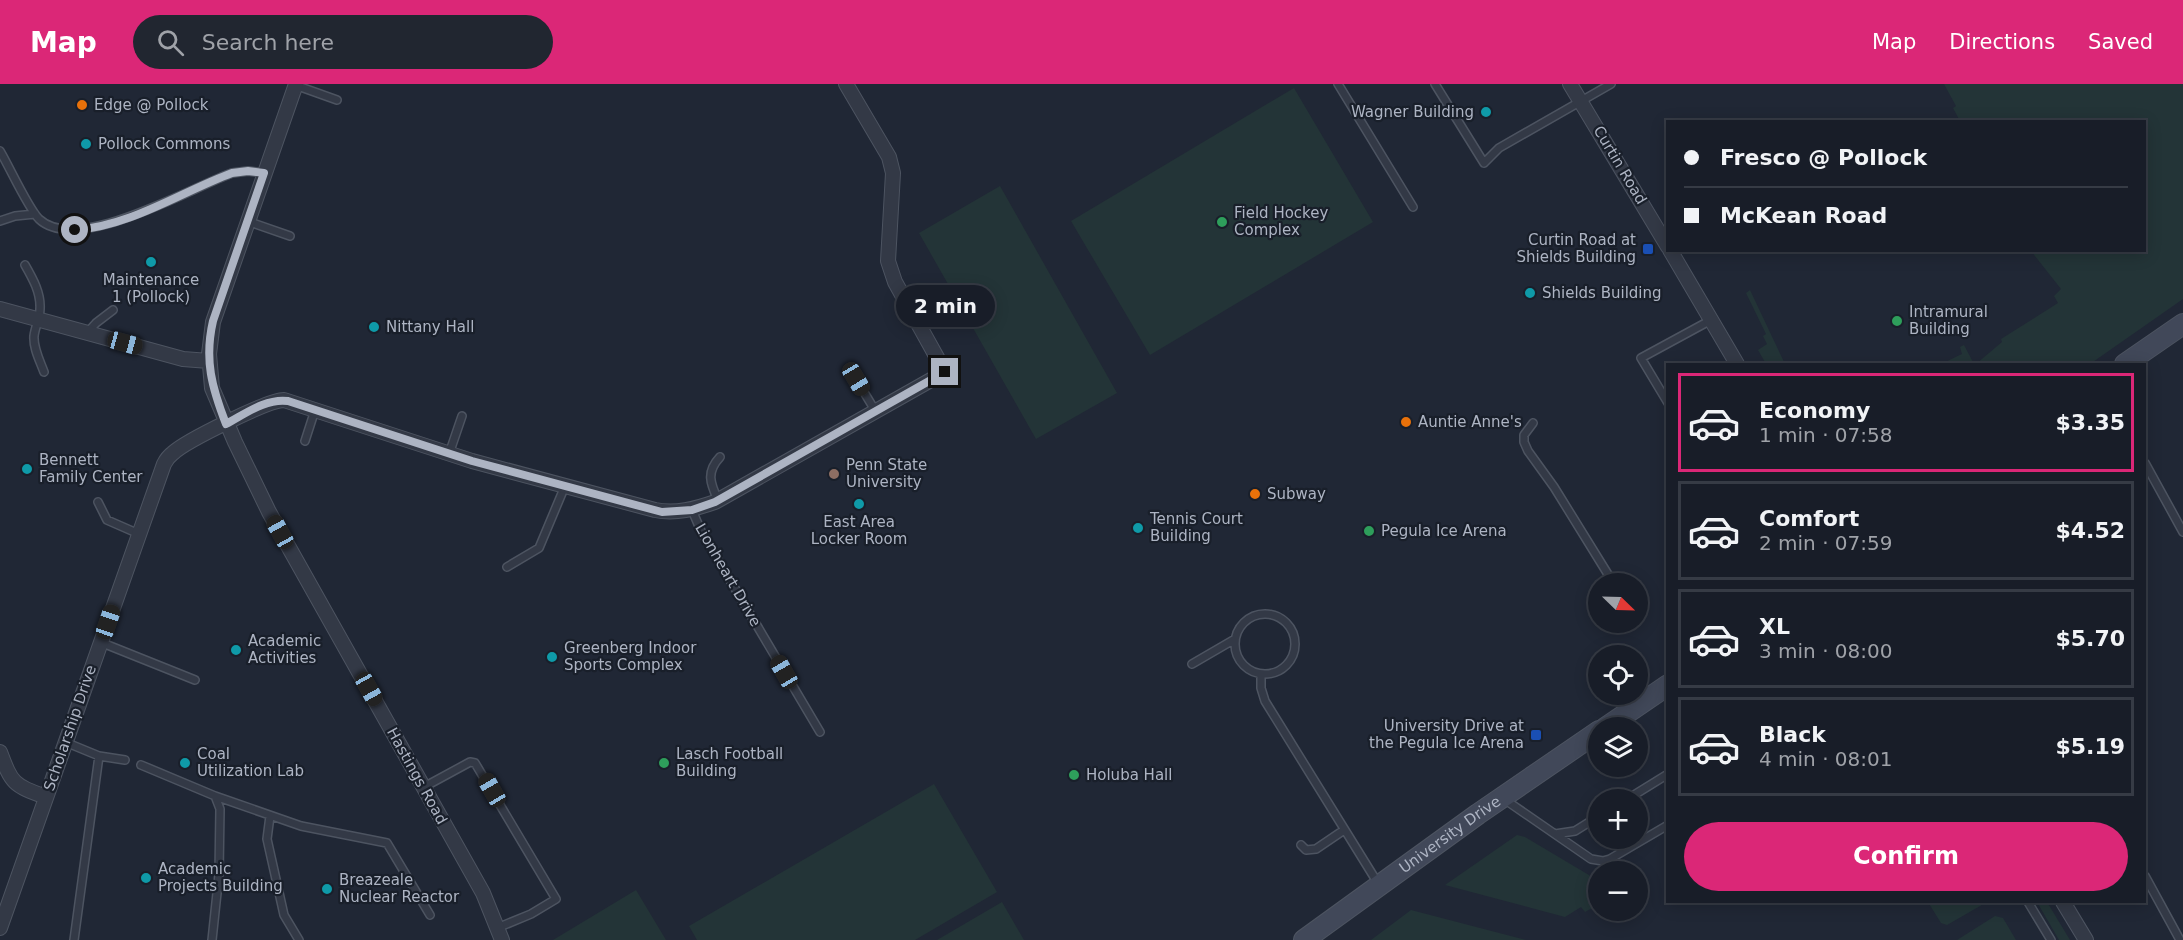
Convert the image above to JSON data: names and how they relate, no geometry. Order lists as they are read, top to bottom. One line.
{"streets":{"main road":["University Drive"],"street":["Curtin Road","Scholarship Drive","Hastings Road"],"lane":["Lionheart Drive"]},"crossings":[["Lionheart Drive","Scholarship Drive"],["Scholarship Drive","Hastings Road"]],"places":{"other":["Edge @ Pollock","Wagner Building","Pollock Commons","Field Hockey Complex","Maintenance 1 (Pollock)","Shields Building","Intramural Building","Nittany Hall","Auntie Anne's","Bennett Family Center","Penn State University","Subway","East Area Locker Room","Tennis Court Building","Pegula Ice Arena","Academic Activities","Greenberg Indoor Sports Complex","Coal Utilization Lab","Lasch Football Building","Holuba Hall","Academic Projects Building","Breazeale Nuclear Reactor"],"transit":["Curtin Road at Shields Building","University Drive at the Pegula Ice Arena"]},"north":"bottom right","page":{"header":"Map","search":"Search here","nav":["Map","Directions","Saved"],"banner":["Fresco @ Pollock","McKean Road"],"bubble":"2 min","list":[{"name":"Economy","note":"1 min · 07:58","value":"$3.35"},{"name":"Comfort","note":"2 min · 07:59","value":"$4.52"},{"name":"XL","note":"3 min · 08:00","value":"$5.70"},{"name":"Black","note":"4 min · 08:01","value":"$5.19"}],"map_buttons":["+","−"],"buttons":"Confirm"}}
